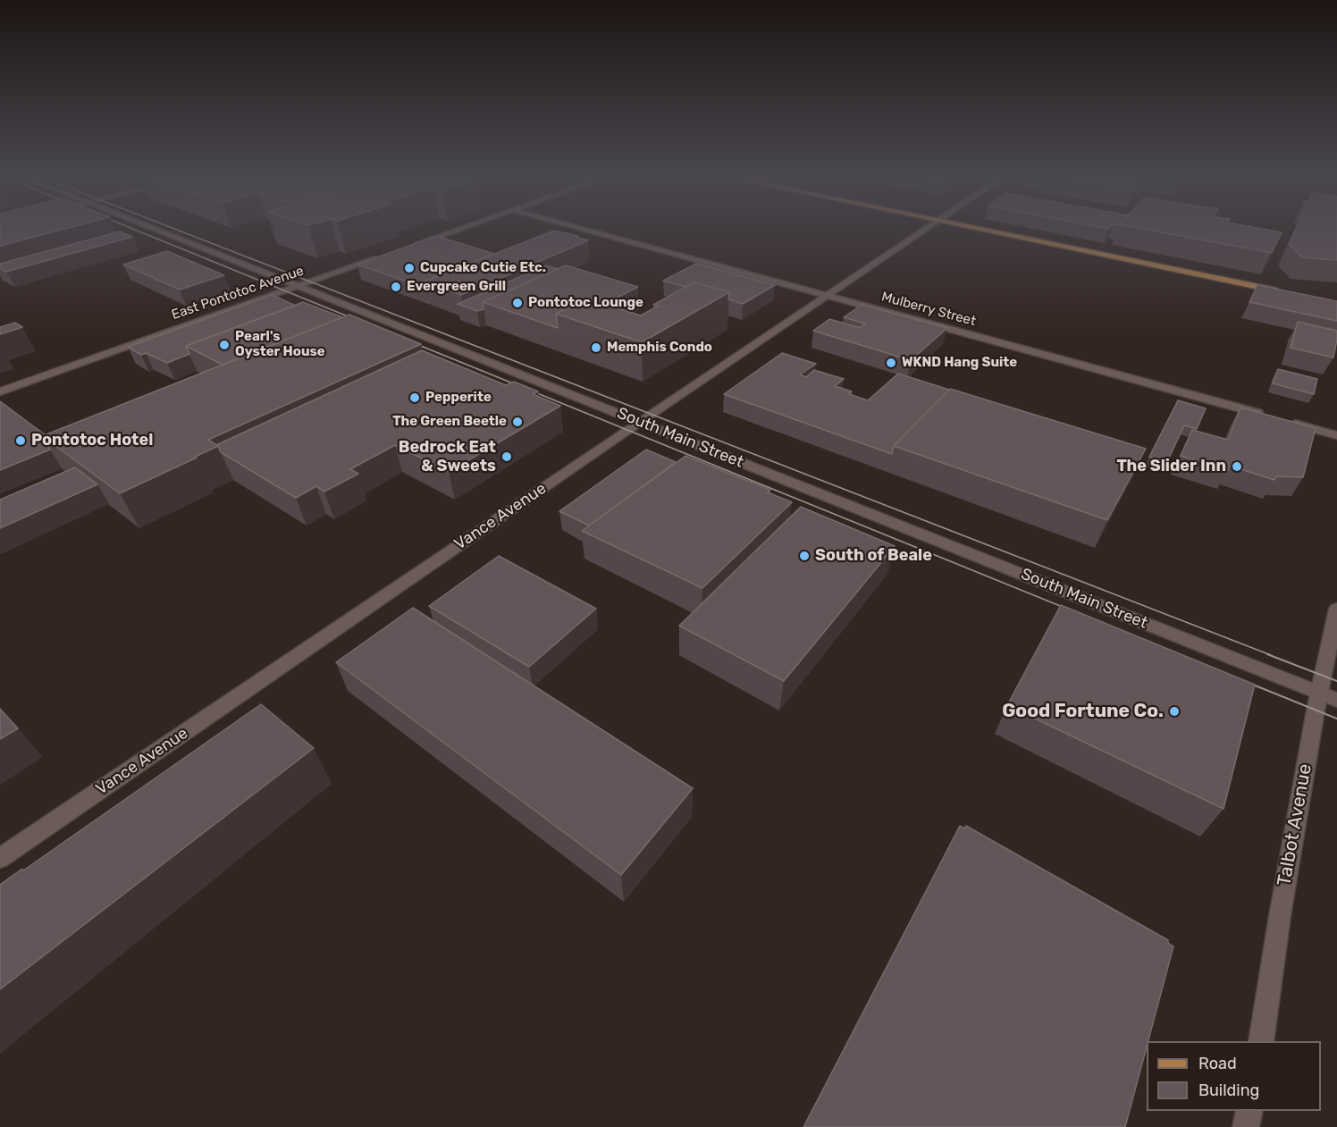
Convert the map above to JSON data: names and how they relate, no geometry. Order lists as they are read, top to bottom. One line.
{"streets":{"street":["East Pontotoc Avenue","Mulberry Street","South Main Street","Vance Avenue","Talbot Avenue"]},"crossings":[["East Pontotoc Avenue","South Main Street"],["Mulberry Street","Vance Avenue"],["South Main Street","Vance Avenue"],["South Main Street","Talbot Avenue"]],"places":["Cupcake Cutie Etc.","Evergreen Grill","Pontotoc Lounge","Pearl's Oyster House","Memphis Condo","WKND Hang Suite","Pepperite","The Green Beetle","Pontotoc Hotel","Bedrock Eat & Sweets","The Slider Inn","South of Beale","Good Fortune Co."],"legend":["Road","Building"]}
